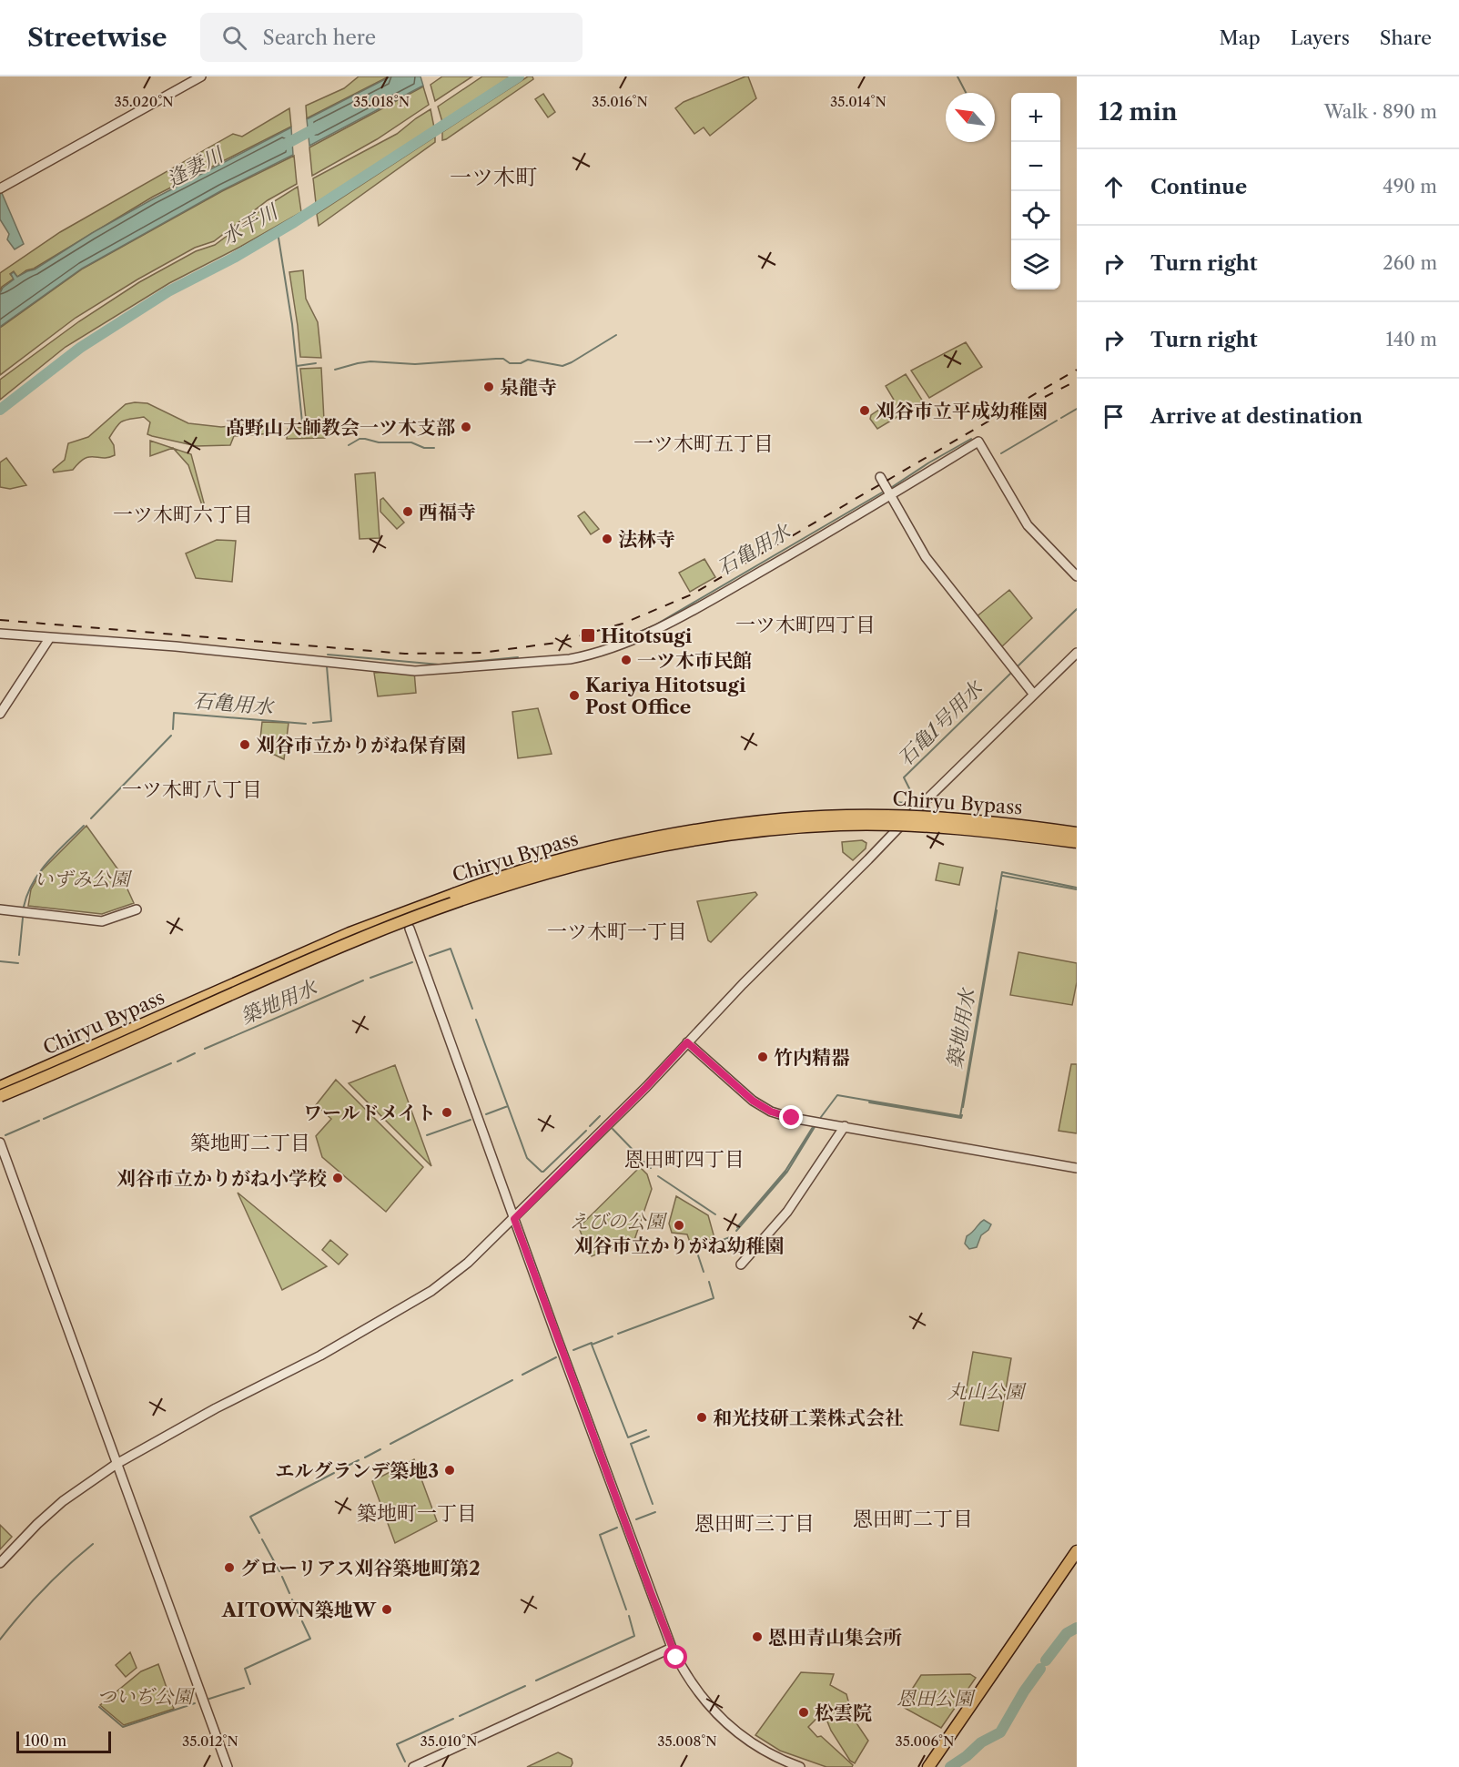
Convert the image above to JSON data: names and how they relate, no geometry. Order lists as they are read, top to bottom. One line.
{"streets":{"highway":["Chiryu Bypass"]},"districts":["一ツ木町","一ツ木町五丁目","一ツ木町六丁目","一ツ木町四丁目","一ツ木町八丁目","一ツ木町一丁目","築地町二丁目","恩田町四丁目","築地町一丁目","恩田町二丁目","恩田町三丁目"],"water":["逢妻川","水干川","石亀用水","石亀1号用水","築地用水"],"parks":["いずみ公園","えびの公園","丸山公園","ついぢ公園","恩田公園"],"places":{"other":["泉龍寺","刈谷市立平成幼稚園","髙野山大師教会一ツ木支部","西福寺","法林寺","一ツ木市民館","Kariya Hitotsugi Post Office","刈谷市立かりがね保育園","竹内精器","ワールドメイト","刈谷市立かりがね小学校","刈谷市立かりがね幼稚園","和光技研工業株式会社","エルグランデ築地3","グローリアス刈谷築地町第2","AITOWN築地W","恩田青山集会所","松雲院"],"transit":["Hitotsugi"]},"scale_bar":"100 m","north":"top left","page":{"header":"Streetwise","search":"Search here","nav":["Map","Layers","Share"],"heading":["12 min","Walk · 890 m"],"map_buttons":["+","−"],"list":[["Continue","490 m"],["Turn right","260 m"],["Turn right","140 m"],"Arrive at destination"],"scale":"100 m"},"coordinates":["35.020°N","35.018°N","35.016°N","35.014°N","35.012°N","35.010°N","35.008°N","35.006°N"]}
